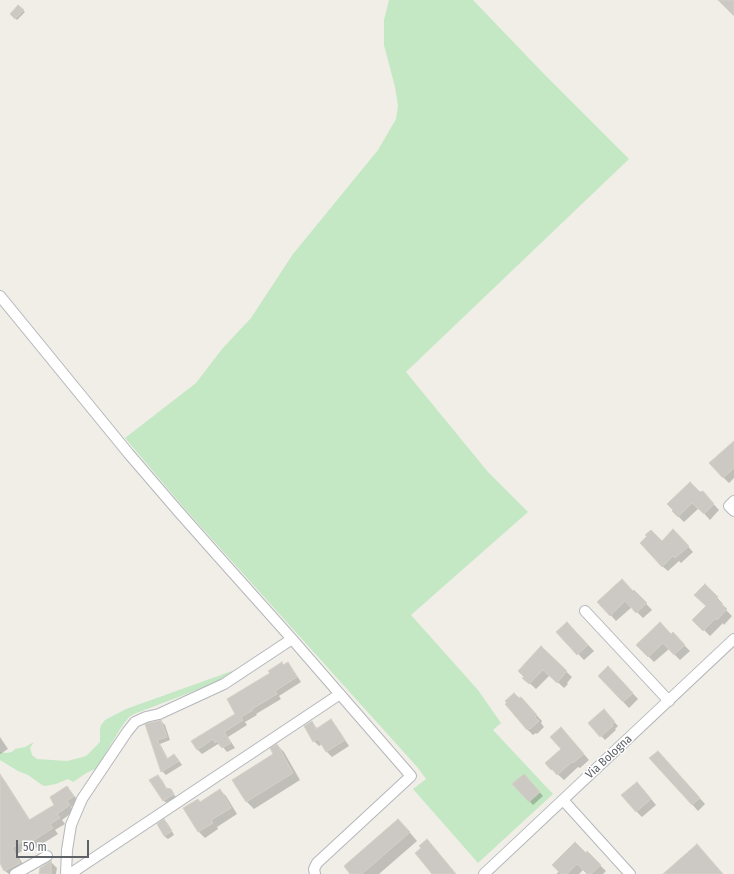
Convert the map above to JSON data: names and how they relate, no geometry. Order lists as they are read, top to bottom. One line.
{"streets":{"street":["Via Bologna"]},"scale_bar":"50 m"}
